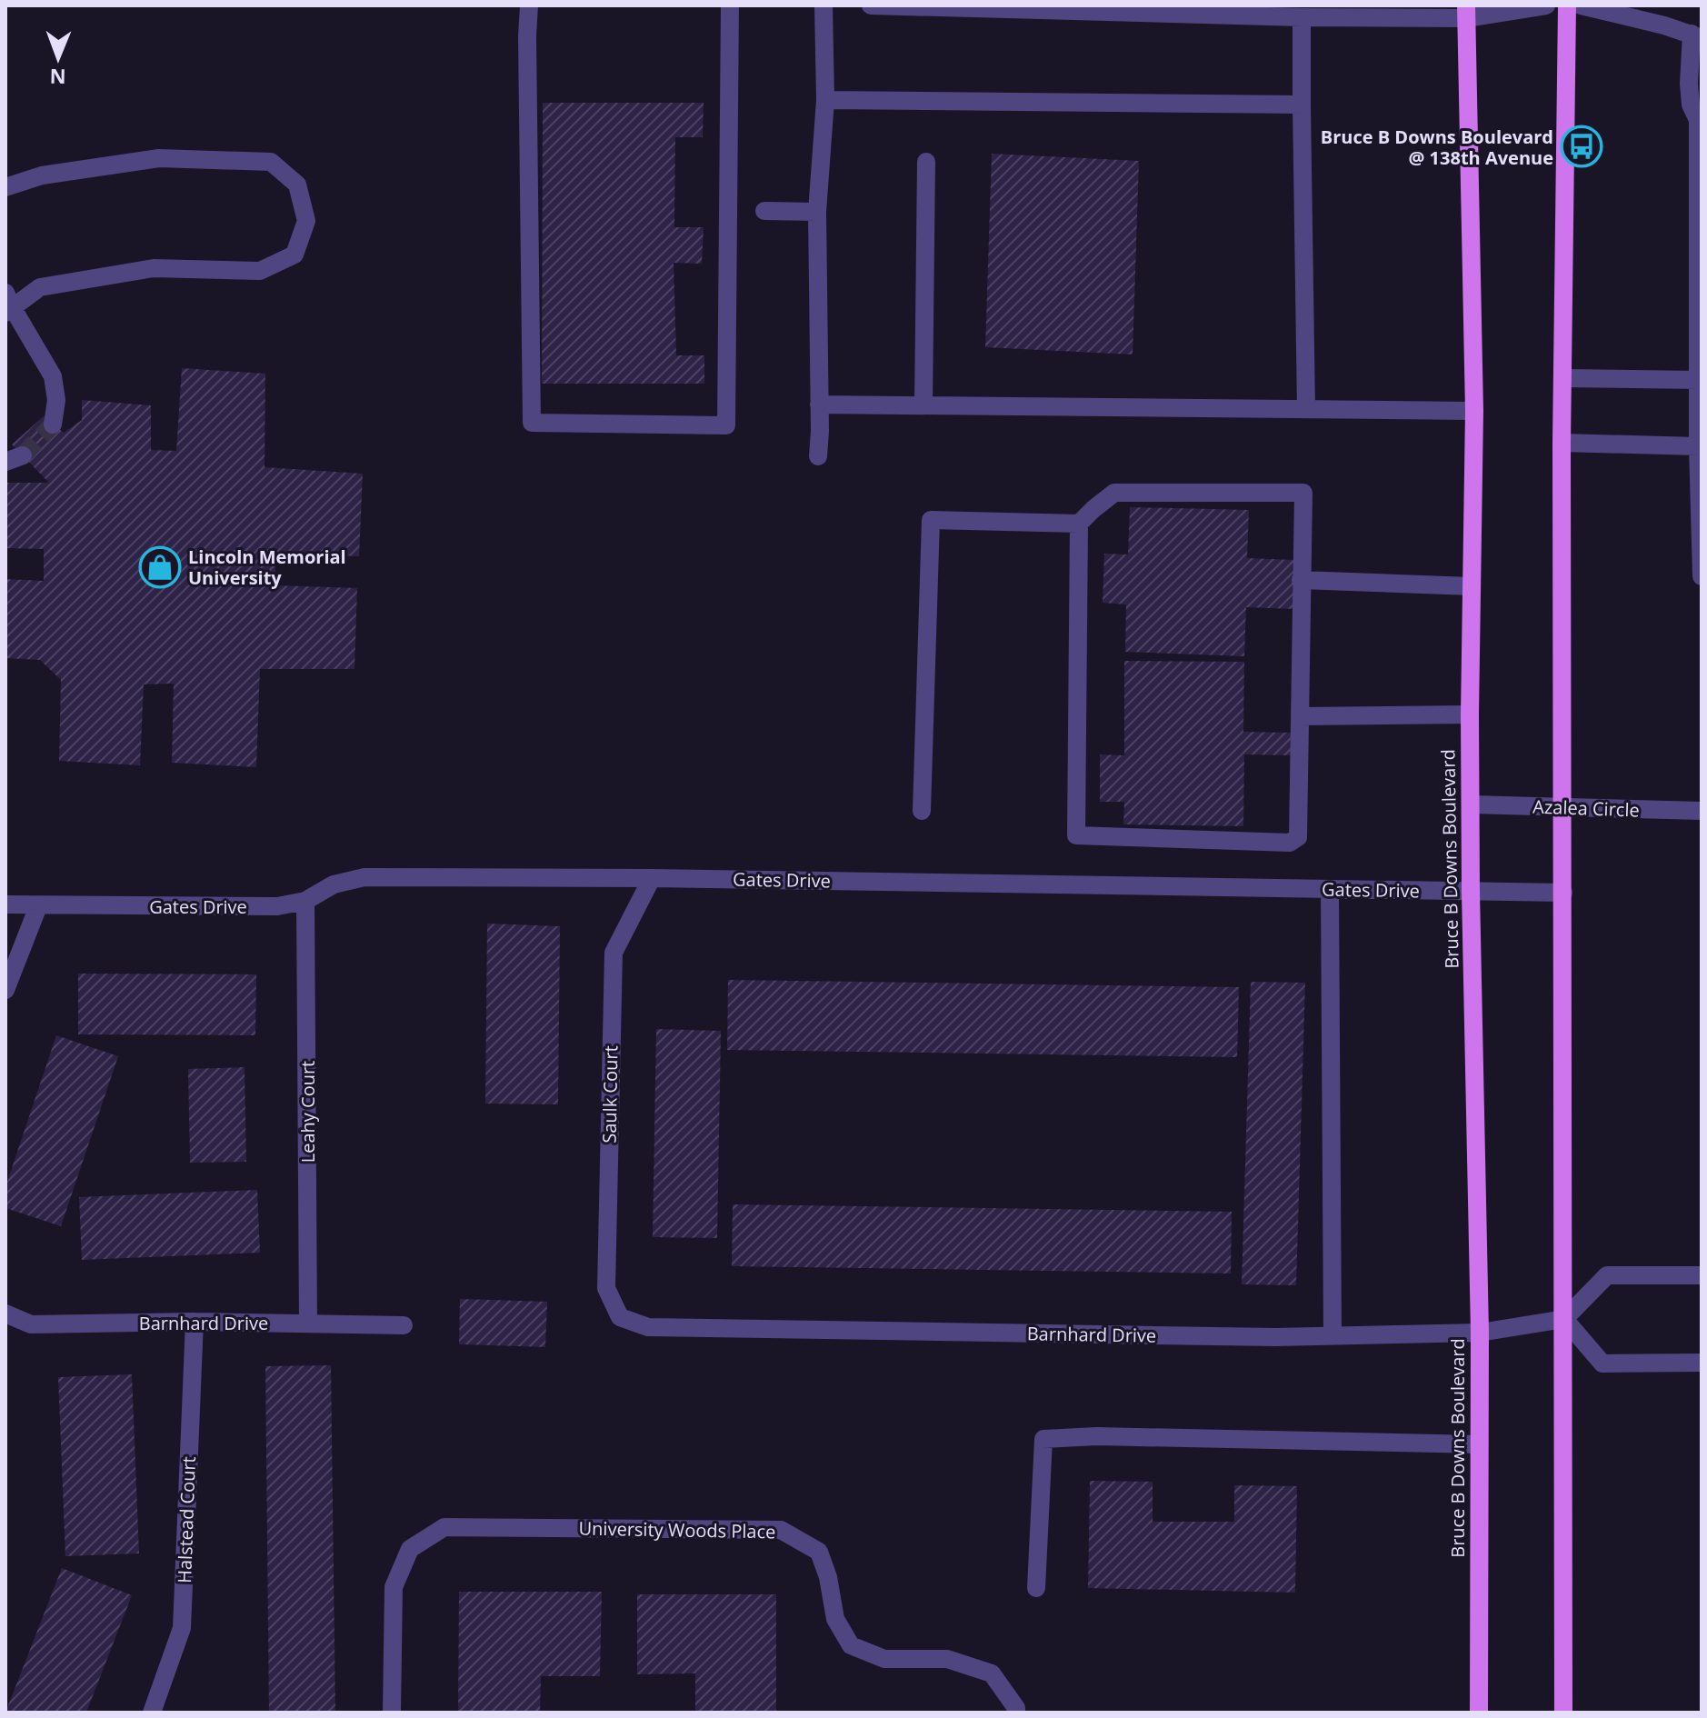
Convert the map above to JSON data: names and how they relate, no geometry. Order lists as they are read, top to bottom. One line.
{"streets":{"main road":["Bruce B Downs Boulevard"],"street":["Azalea Circle","Gates Drive","Saulk Court","Leahy Court","Barnhard Drive","Halstead Court","University Woods Place"]},"crossings":[["Azalea Circle","Bruce B Downs Boulevard"],["Bruce B Downs Boulevard","Gates Drive"],["Bruce B Downs Boulevard","Barnhard Drive"],["Gates Drive","Saulk Court"],["Gates Drive","Leahy Court"],["Saulk Court","Barnhard Drive"],["Leahy Court","Barnhard Drive"],["Barnhard Drive","Halstead Court"]],"places":{"bus stop":["Bruce B Downs Boulevard @ 138th Avenue"],"shop":["Lincoln Memorial University"]},"north":"bottom"}
